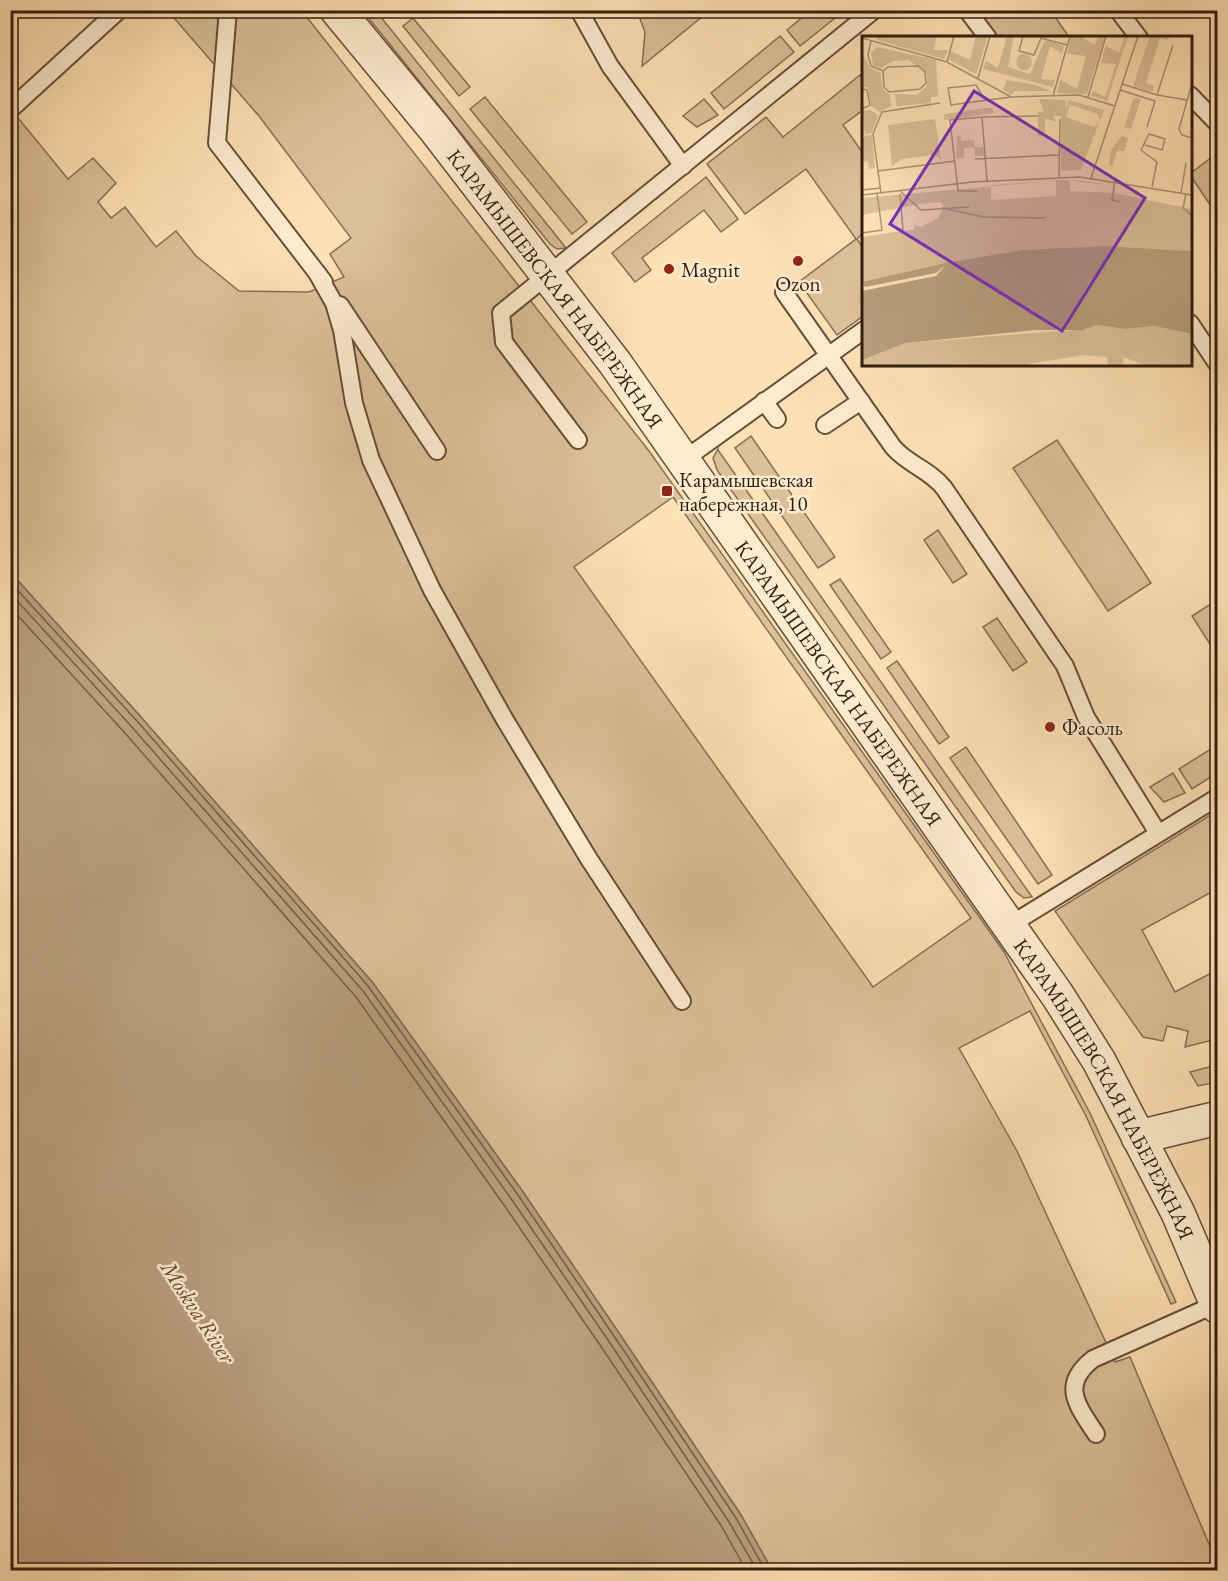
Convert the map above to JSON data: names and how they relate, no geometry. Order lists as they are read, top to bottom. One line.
{"streets":{"street":["КАРАМЫШЕВСКАЯ НАБЕРЕЖНАЯ"]},"water":["Moskva River"],"places":{"other":["Ozon","Magnit","Фасоль"],"transit":["Карамышевская набережная, 10"]}}
